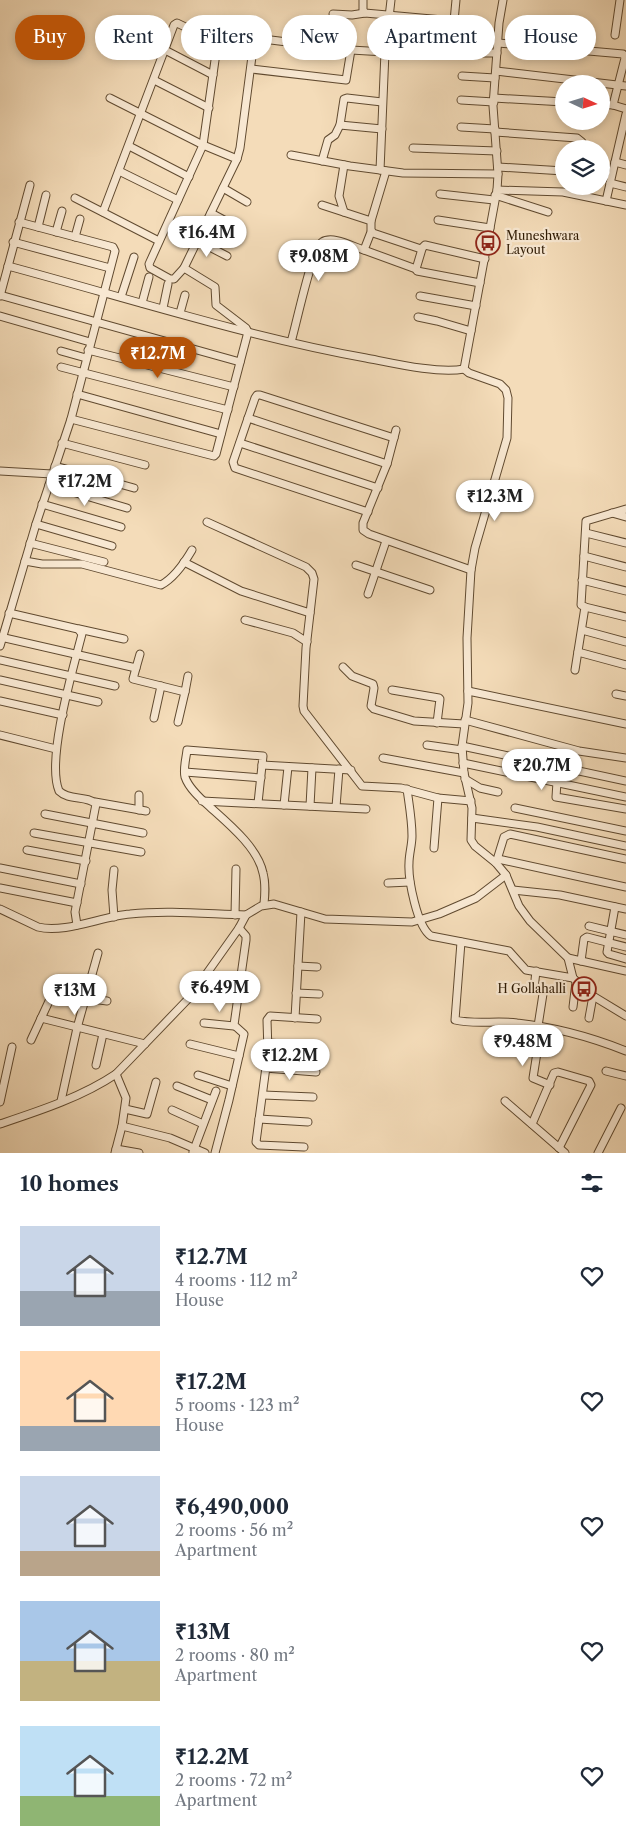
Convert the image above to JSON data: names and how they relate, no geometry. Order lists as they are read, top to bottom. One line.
{"places":{"bus stop":["Muneshwara Layout","H Gollahalli"]},"north":"right","page":{"chip":["Buy","Rent","Filters","New","Apartment","House"],"price":["₹16.4M","₹9.08M","₹12.7M","₹17.2M","₹12.3M","₹20.7M","₹6.49M","₹13M","₹9.48M","₹12.2M"],"heading":"10 homes","list":[{"name":"₹12.7M","note":"4 rooms · 112 m² · House"},{"name":"₹17.2M","note":"5 rooms · 123 m² · House"},{"name":"₹6,490,000","note":"2 rooms · 56 m² · Apartment"},{"name":"₹13M","note":"2 rooms · 80 m² · Apartment"},{"name":"₹12.2M","note":"2 rooms · 72 m² · Apartment"}]}}
